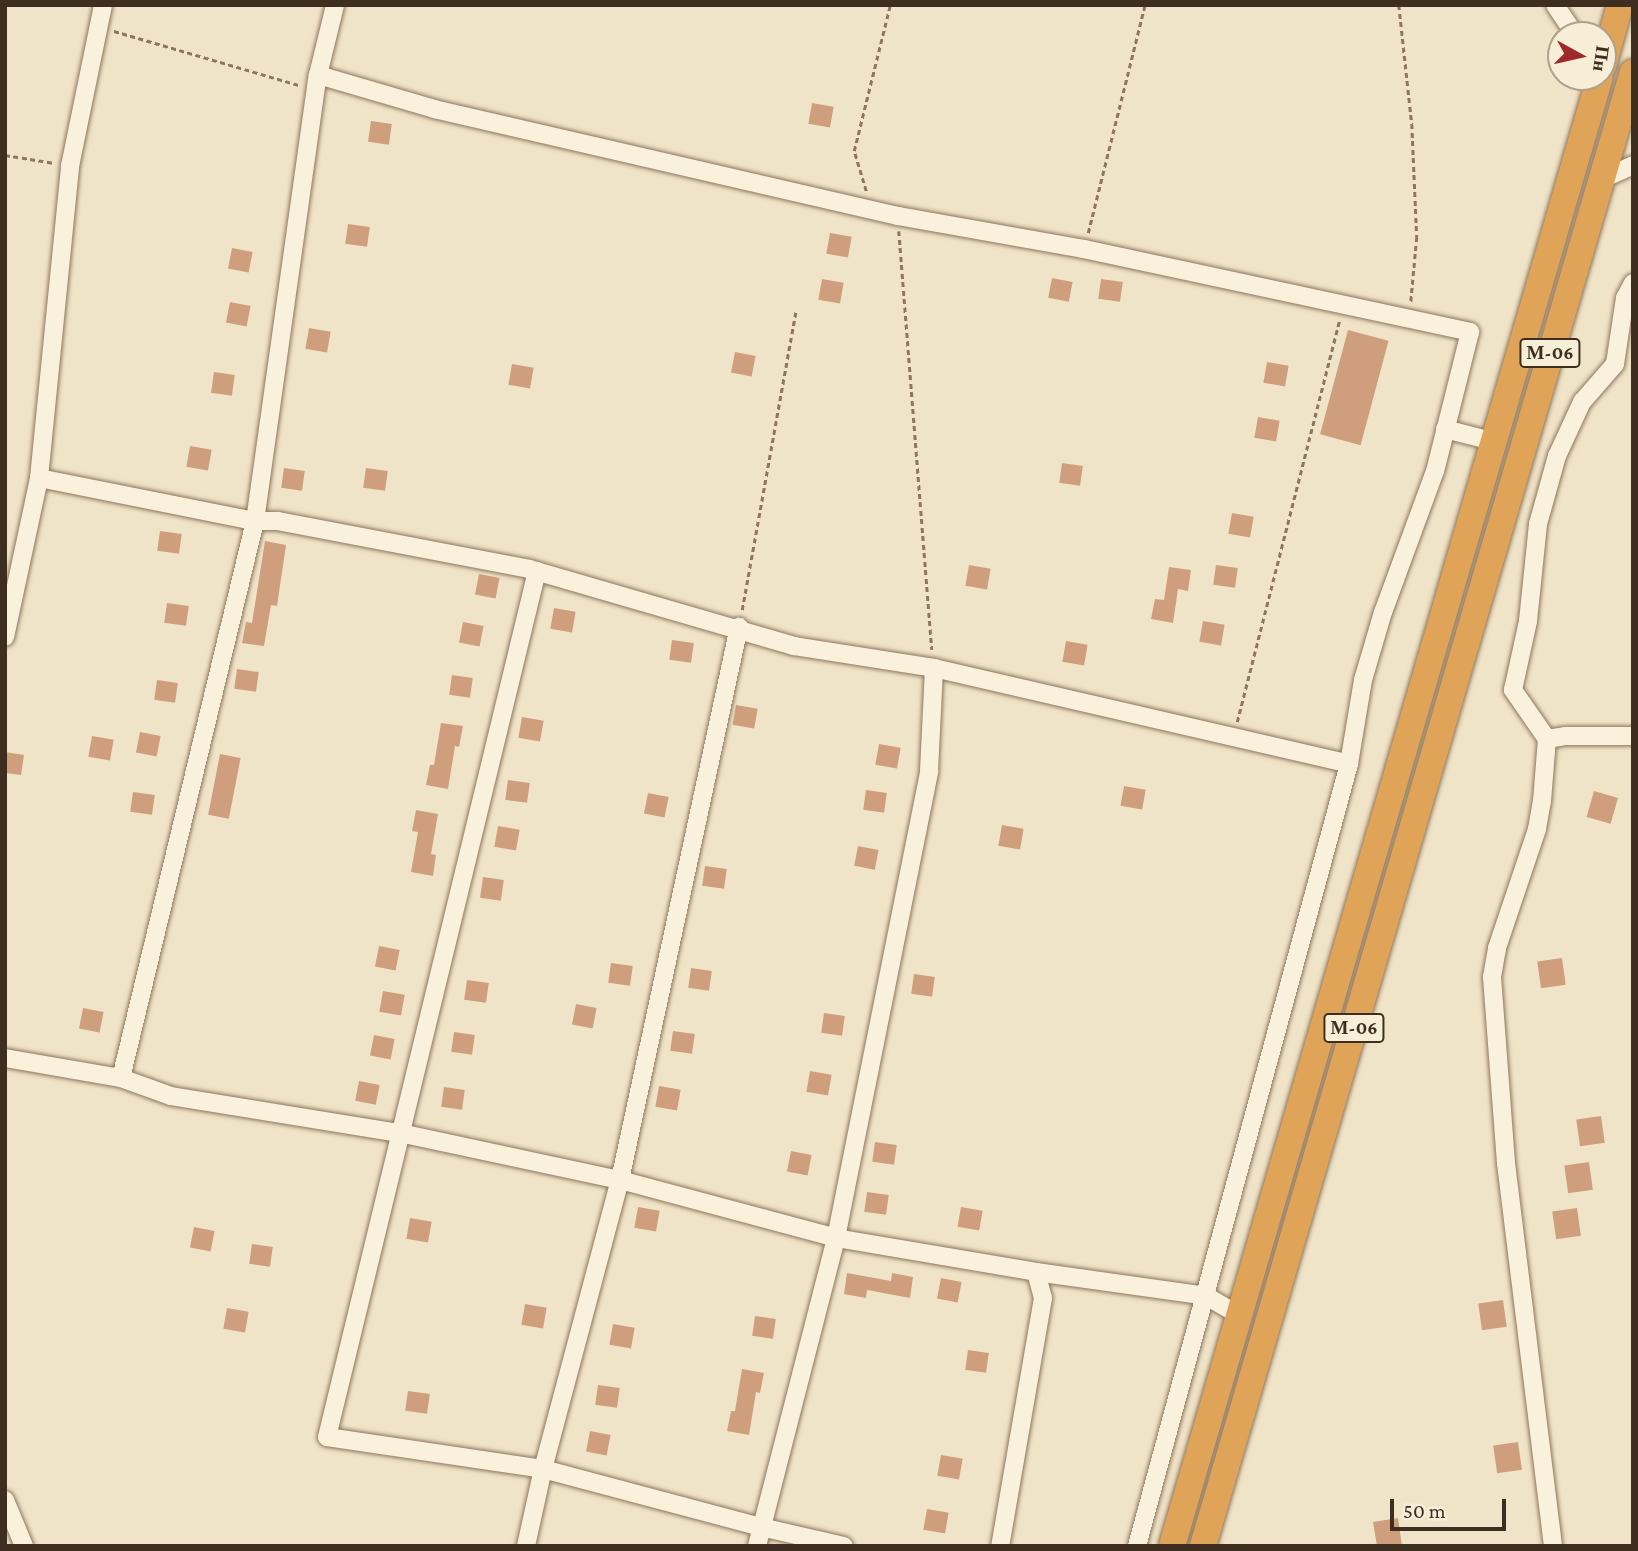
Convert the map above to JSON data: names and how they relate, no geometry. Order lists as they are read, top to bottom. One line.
{"streets":{"highway":["М-06"]},"scale_bar":"50 m","north":"right"}
